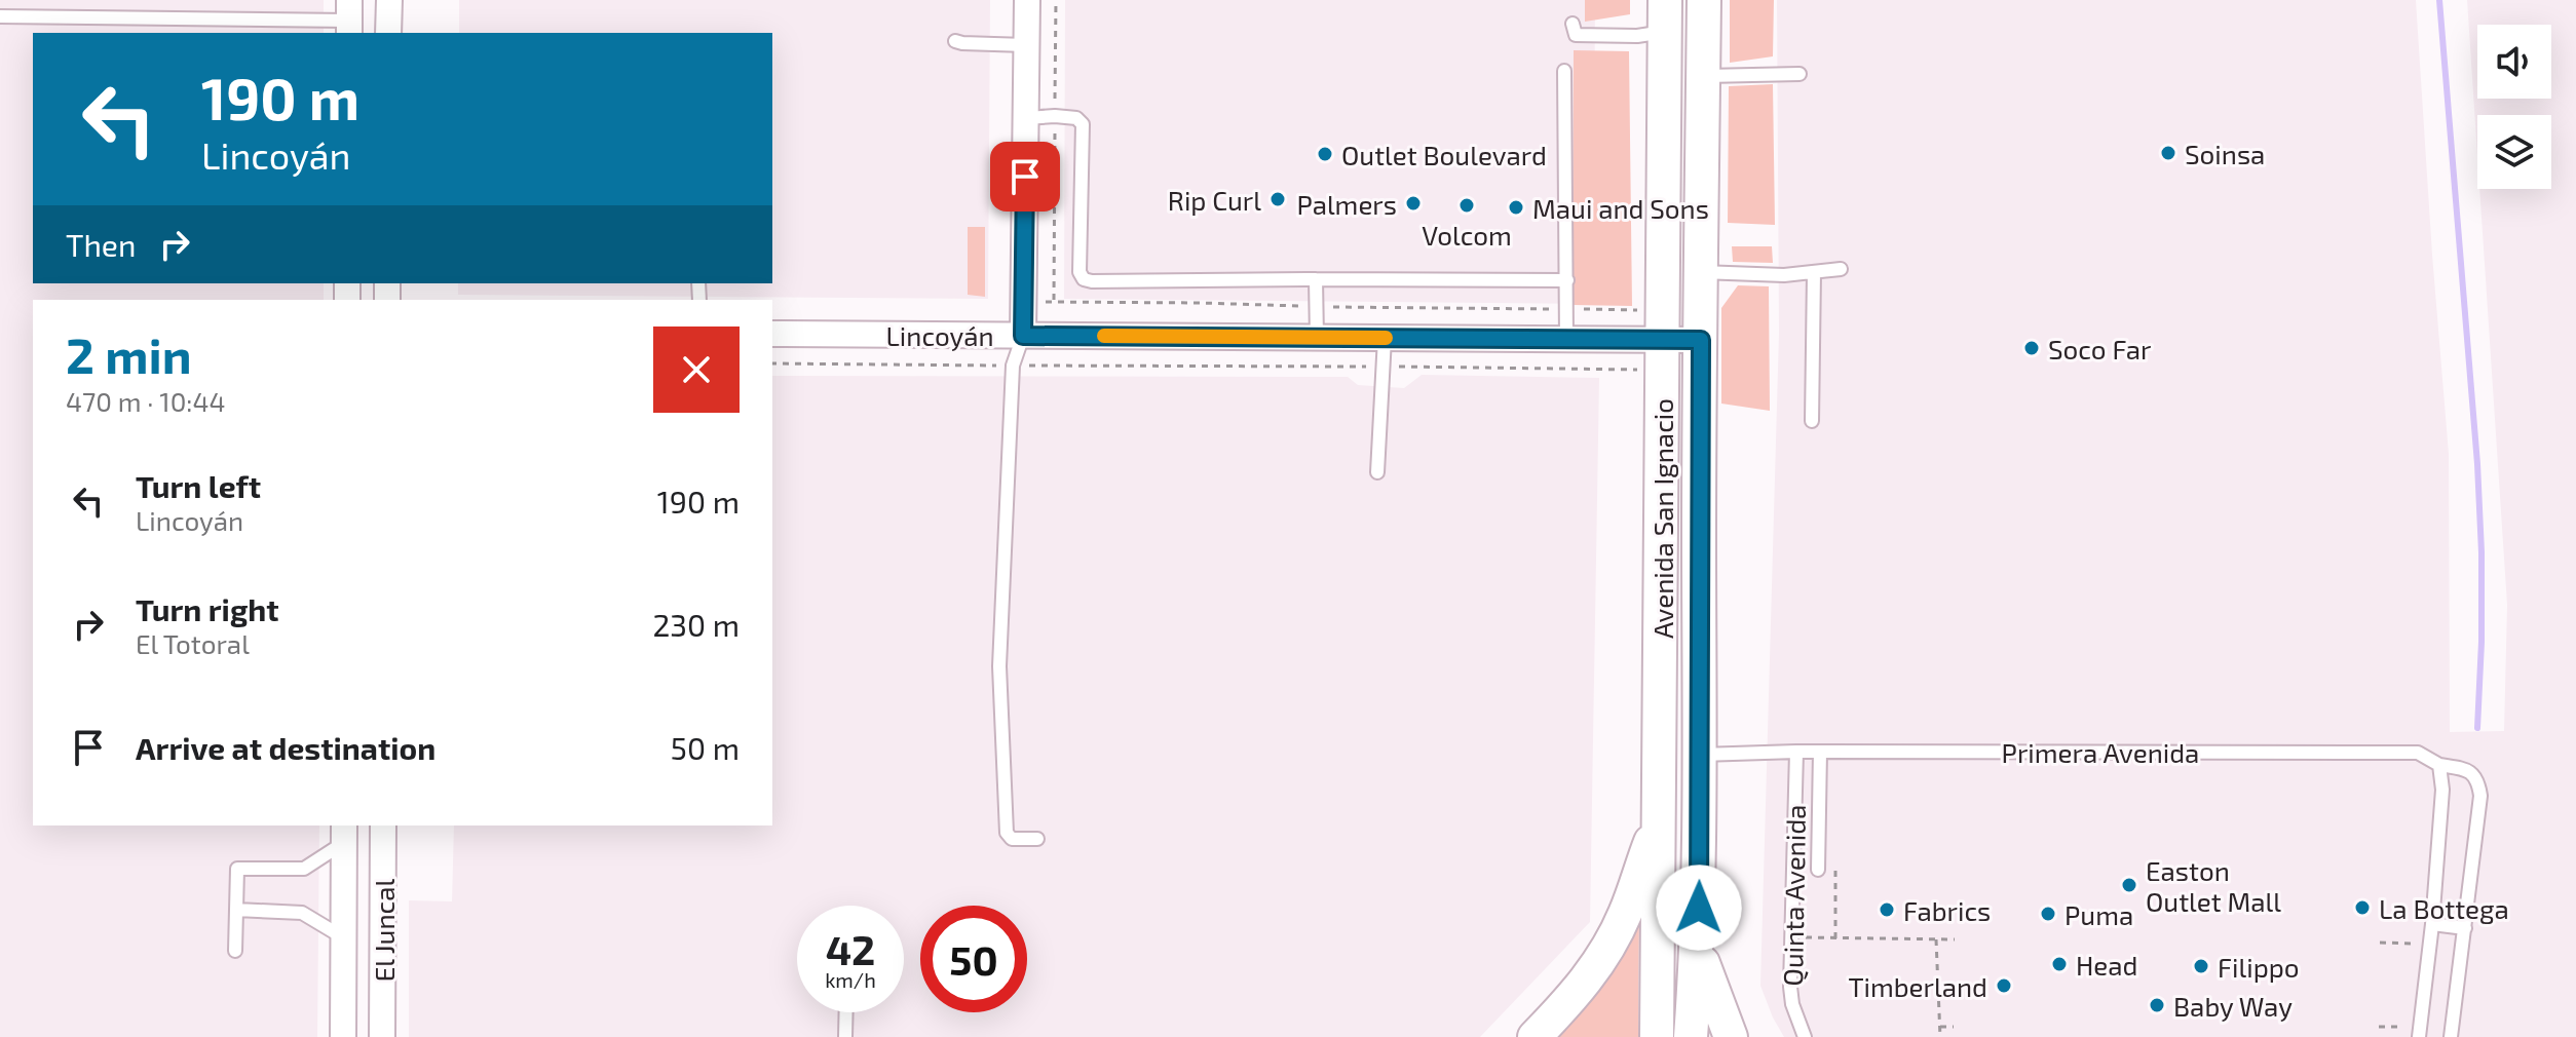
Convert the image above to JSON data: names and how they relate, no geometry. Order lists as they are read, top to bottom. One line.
{"streets":{"main road":["Avenida San Ignacio"],"street":["Lincoyán","El Juncal"],"lane":["Primera Avenida","Quinta Avenida"]},"crossings":[["Lincoyán","Avenida San Ignacio"],["Avenida San Ignacio","Primera Avenida"],["Primera Avenida","Quinta Avenida"]],"places":["Soinsa","Outlet Boulevard","Rip Curl","Palmers","Volcom","Maui and Sons","Soco Far","Easton Outlet Mall","La Bottega","Fabrics","Puma","Head","Filippo","Timberland","Baby Way"],"page":{"turn":["190 m","Lincoyán"],"then":"Then","heading":["2 min","470 m · 10:44"],"list":[{"name":"Turn left","note":"Lincoyán","value":"190 m"},{"name":"Turn right","note":"El Totoral","value":"230 m"},{"name":"Arrive at destination","value":"50 m"}],"speed":"42 km/h","limit":"50"}}
